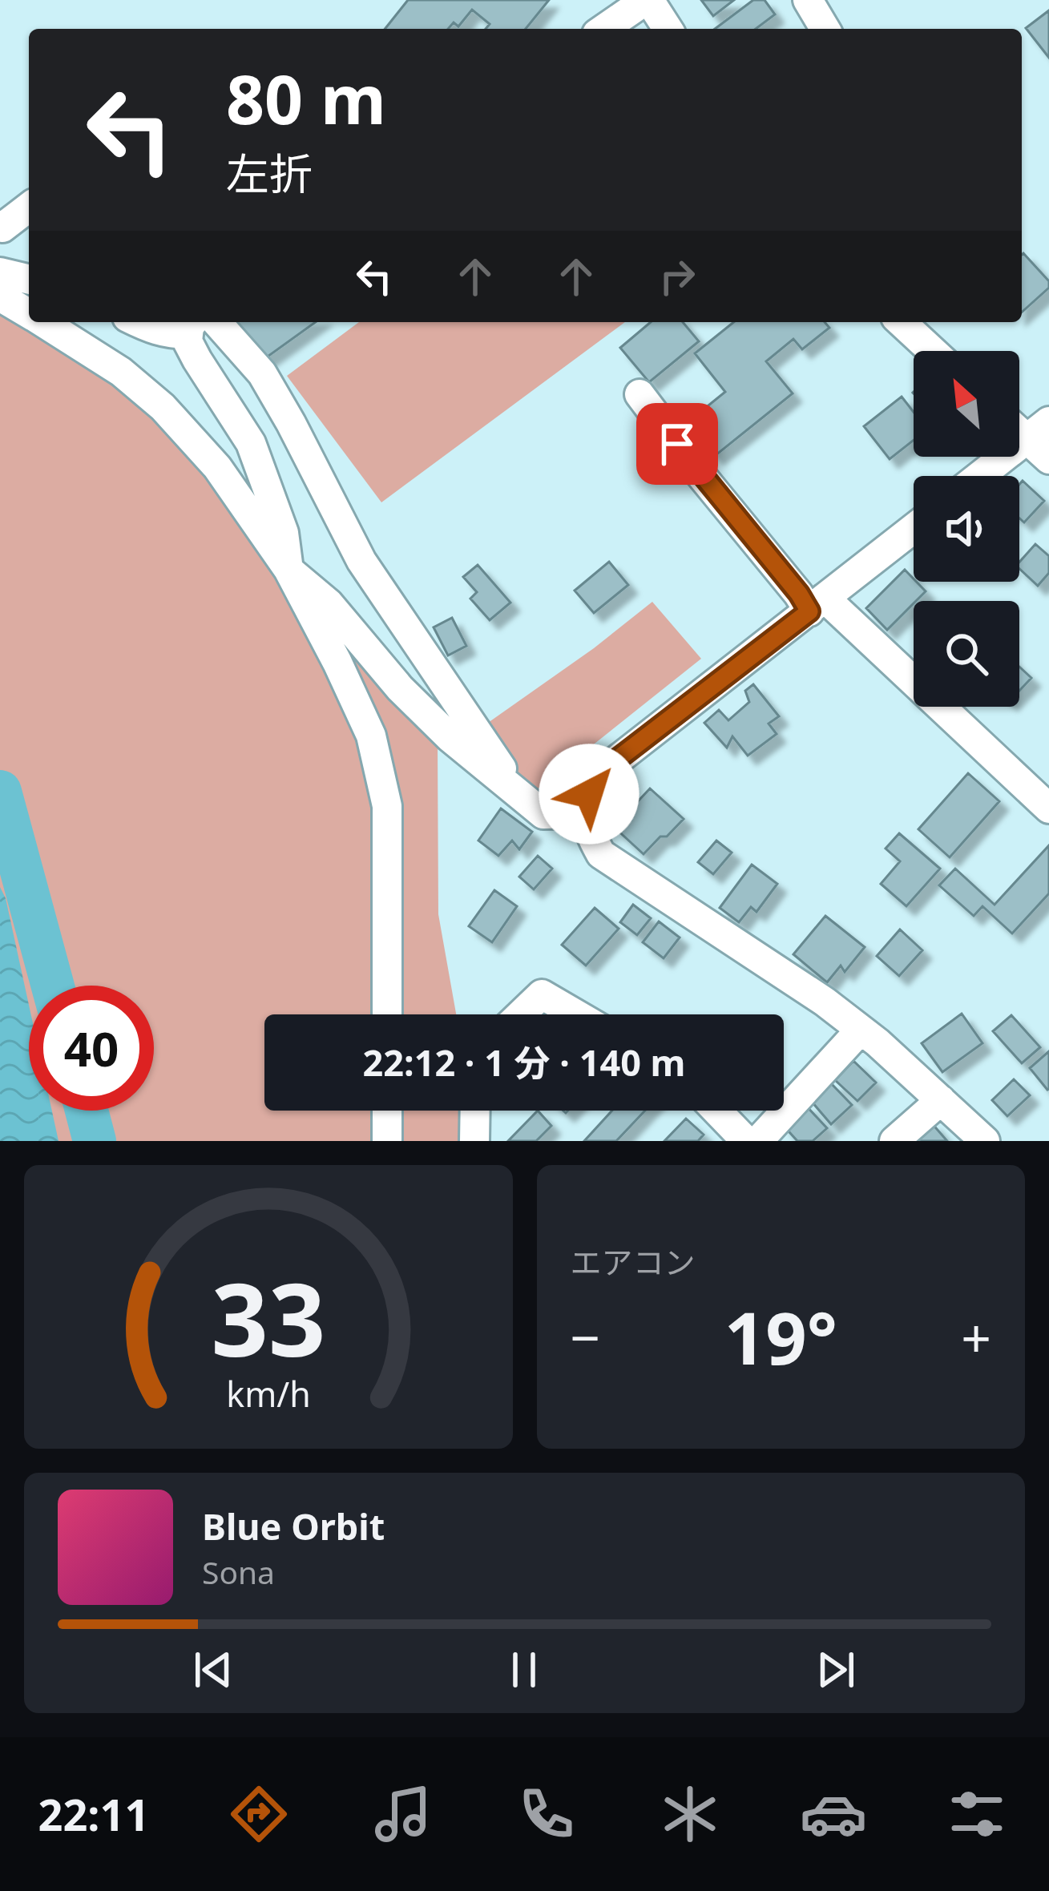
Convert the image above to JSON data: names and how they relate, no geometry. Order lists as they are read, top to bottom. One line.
{"north":"top left","page":{"turn":["80 m","左折"],"limit":"40","trip":"22:12 · 1 分 · 140 m","tile":"エアコン","heat":["−","19°","+"],"song":["Blue Orbit","Sona"],"tabs":"22:11","gauge":["33","km/h"]}}
